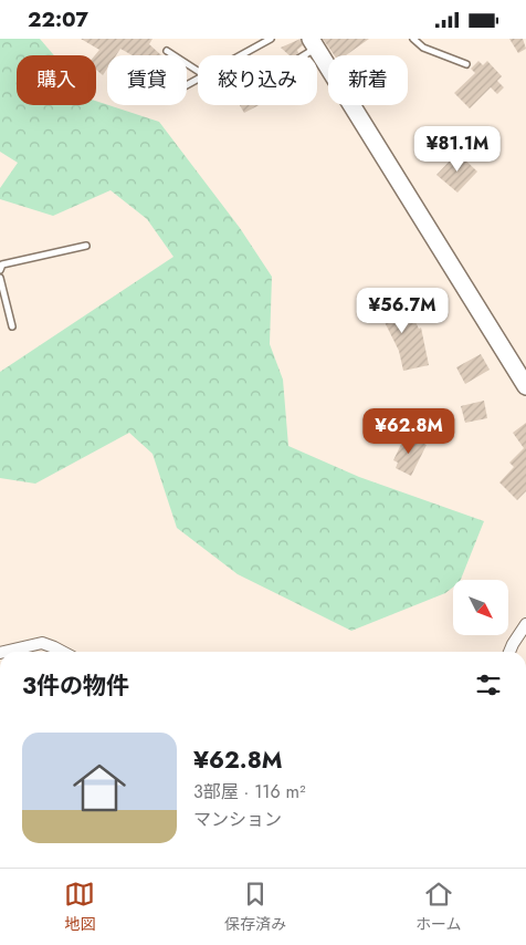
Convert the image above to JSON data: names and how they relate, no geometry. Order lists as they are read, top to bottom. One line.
{"north":"bottom right","page":{"status":"22:07","chip":["購入","賃貸","絞り込み","新着"],"price":["¥81.1M","¥56.7M","¥62.8M"],"heading":"3件の物件","list":[{"name":"¥62.8M","note":"3部屋 · 116 m² · マンション"}],"tabs":["地図","保存済み","ホーム"]}}
